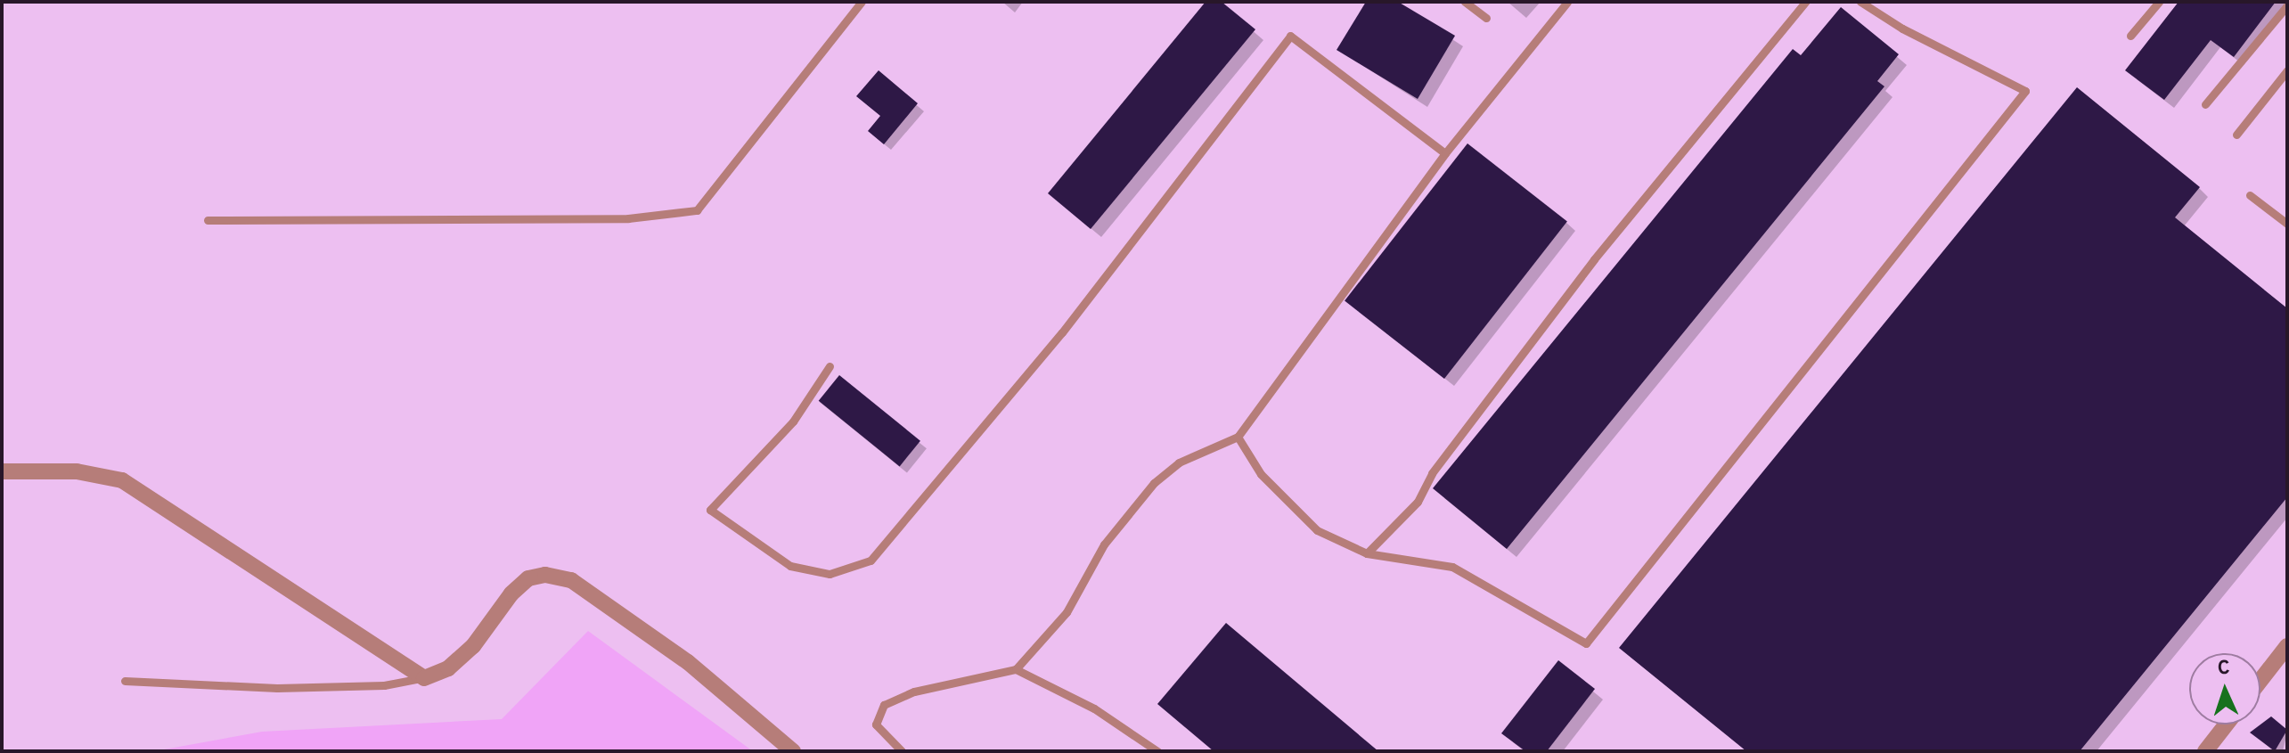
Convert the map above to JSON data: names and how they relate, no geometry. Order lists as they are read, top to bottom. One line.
{"north":"top"}
